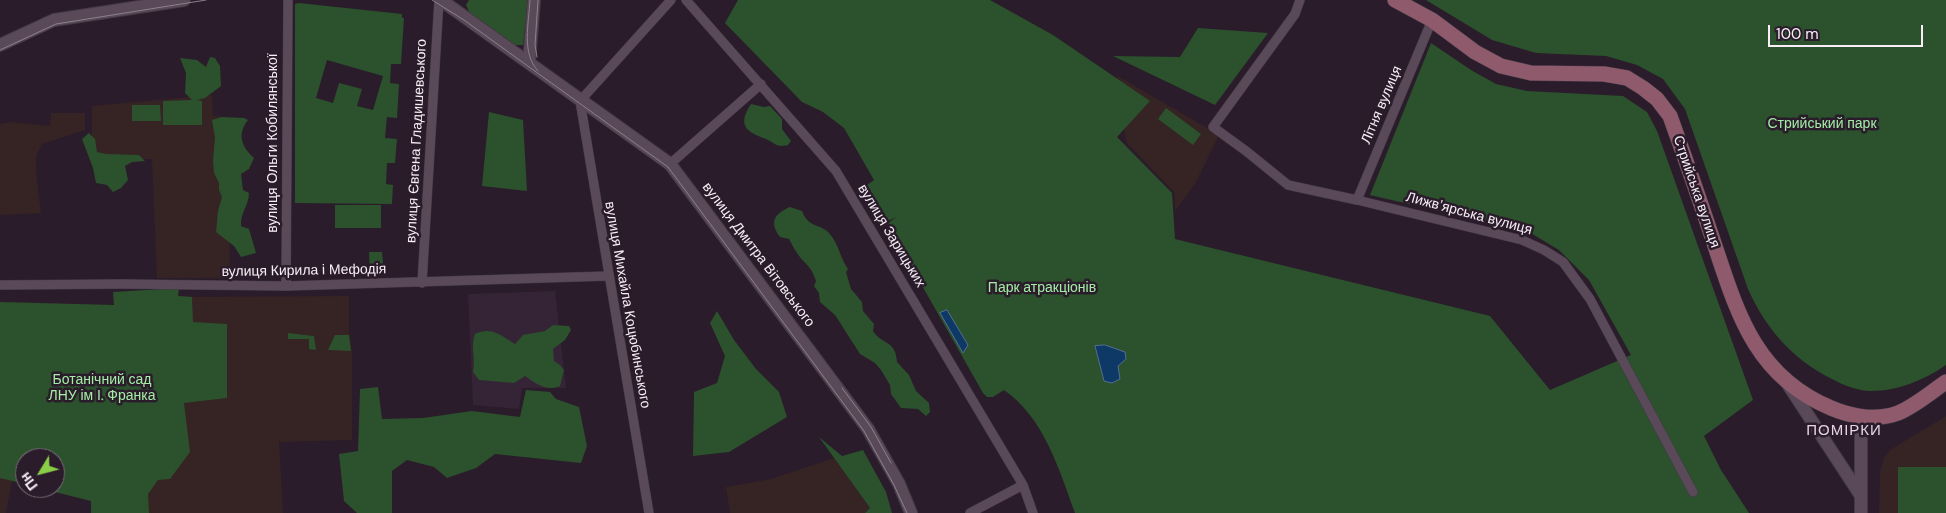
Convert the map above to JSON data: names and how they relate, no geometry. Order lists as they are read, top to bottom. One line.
{"streets":{"main road":["Стрийська вулиця","вулиця Дмитра Вітовського"],"street":["Літня вулиця","вулиця Євгена Гладишевського","вулиця Ольги Кобилянської","Лижвʼярська вулиця","вулиця Зарицьких","вулиця Кирила і Мефодія","вулиця Михайла Коцюбинського"]},"crossings":[["Літня вулиця","Стрийська вулиця"],["Літня вулиця","Лижвʼярська вулиця"],["вулиця Євгена Гладишевського","вулиця Дмитра Вітовського"],["вулиця Євгена Гладишевського","вулиця Кирила і Мефодія"],["вулиця Ольги Кобилянської","вулиця Кирила і Мефодія"],["вулиця Дмитра Вітовського","вулиця Михайла Коцюбинського"],["вулиця Кирила і Мефодія","вулиця Михайла Коцюбинського"]],"districts":["ПОМІРКИ"],"parks":["Стрийський парк","Парк атракціонів","Ботанічний сад ЛНУ ім І. Франка"],"scale_bar":"100 m","north":"bottom left"}
